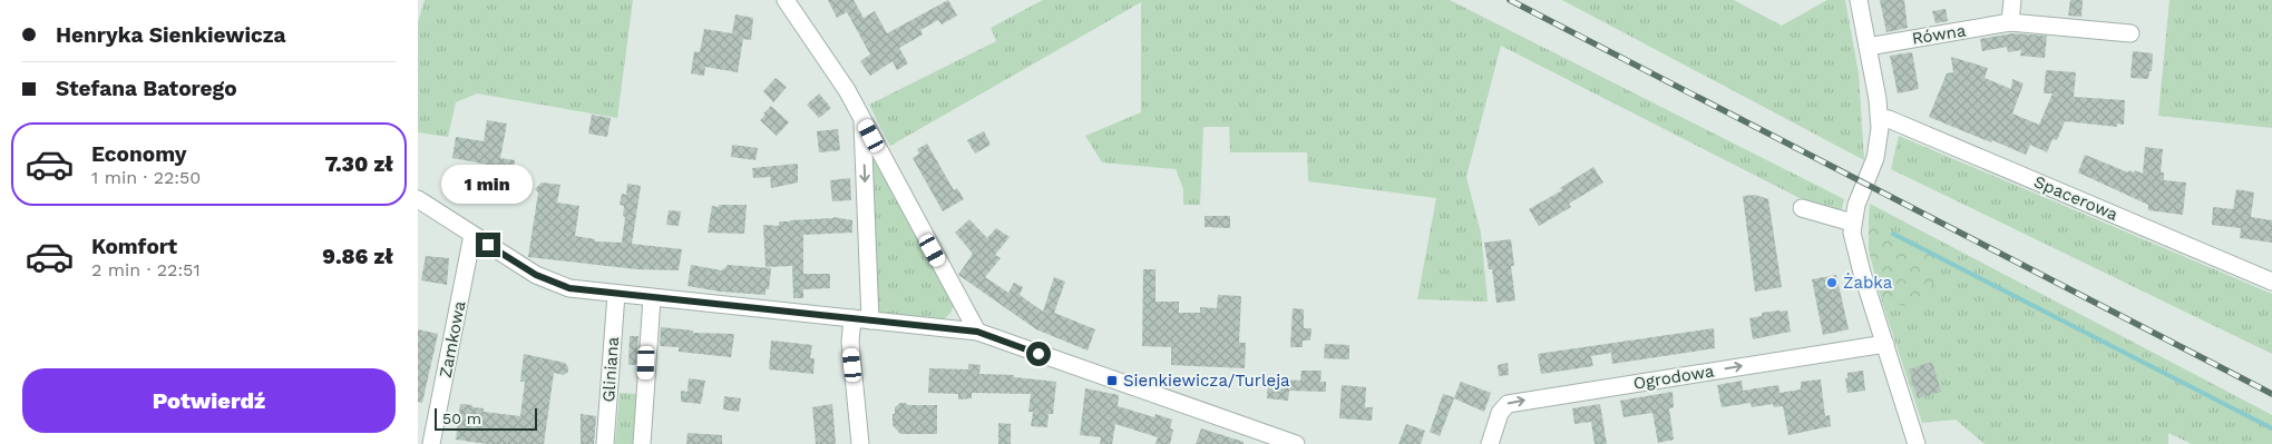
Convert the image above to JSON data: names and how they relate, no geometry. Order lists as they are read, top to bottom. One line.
{"streets":{"street":["Równa","Spacerowa","Zamkowa","Gliniana","Ogrodowa"]},"one_way":["Ogrodowa"],"places":{"other":["Żabka"],"transit":["Sienkiewicza/Turleja"]},"scale_bar":"50 m","page":{"banner":["Henryka Sienkiewicza","Stefana Batorego"],"list":[{"name":"Economy","note":"1 min · 22:50","value":"7.30 zł"},{"name":"Komfort","note":"2 min · 22:51","value":"9.86 zł"}],"bubble":"1 min","buttons":"Potwierdź","scale":"50 m"}}
